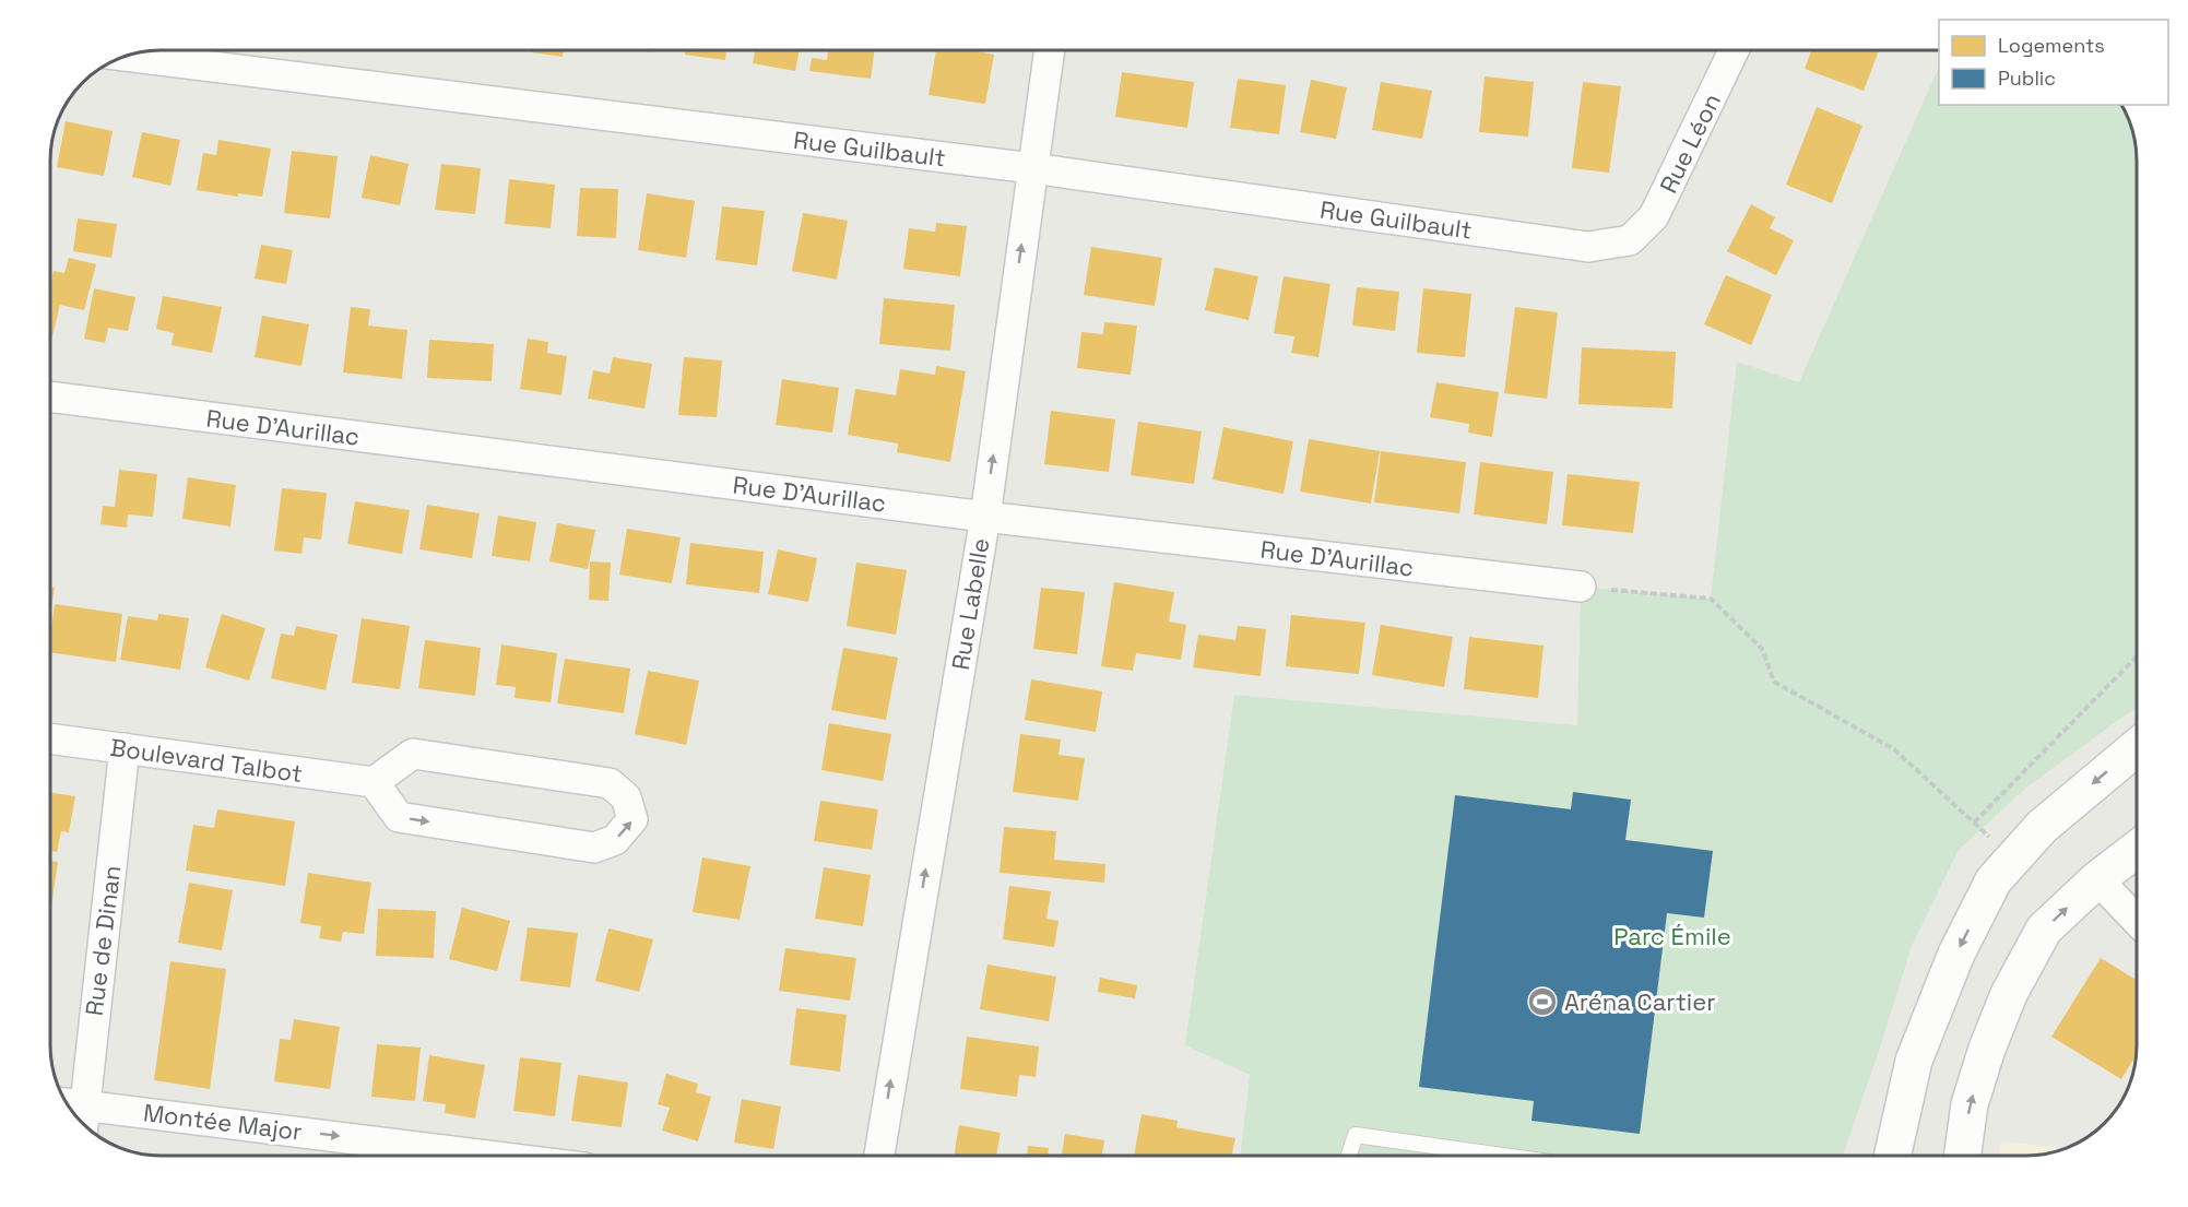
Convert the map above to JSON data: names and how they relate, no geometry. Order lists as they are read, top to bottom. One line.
{"streets":{"street":["Rue Léon","Rue Guilbault","Rue D'Aurillac","Rue Labelle","Boulevard Talbot","Rue de Dinan","Montée Major"]},"crossings":[["Rue Léon","Rue Guilbault"],["Rue Guilbault","Rue Labelle"],["Rue D'Aurillac","Rue Labelle"],["Boulevard Talbot","Rue de Dinan"],["Rue de Dinan","Montée Major"]],"one_way":["Rue Labelle","Montée Major"],"parks":["Parc Émile"],"places":{"sports":["Aréna Cartier"]},"legend":["Logements","Public"]}
